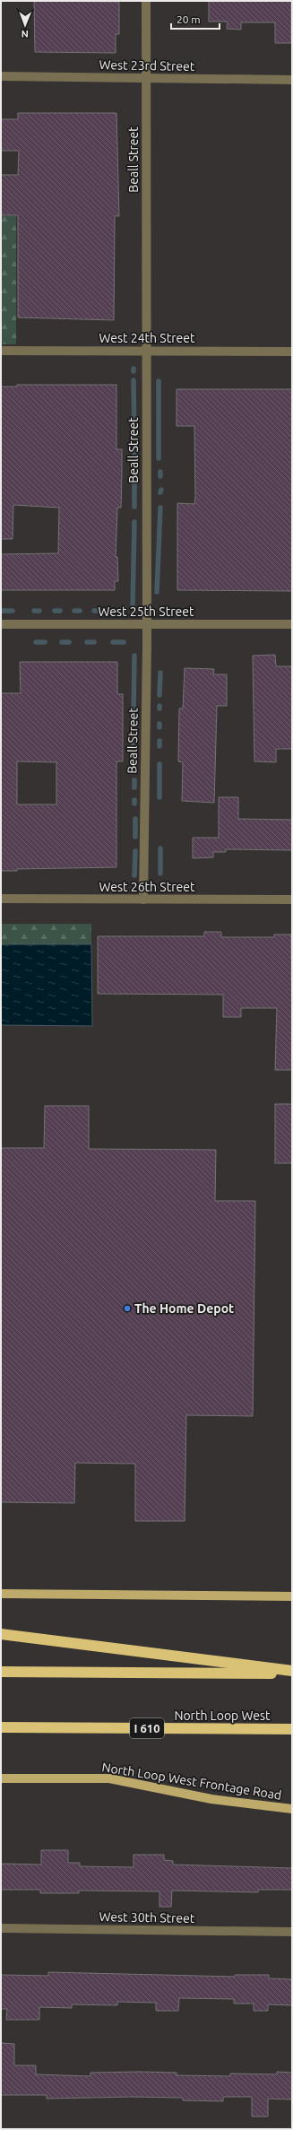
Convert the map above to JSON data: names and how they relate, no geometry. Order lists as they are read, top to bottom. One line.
{"streets":{"highway":["North Loop West","I 610"],"main road":["North Loop West Frontage Road"],"street":["West 23rd Street","Beall Street","West 24th Street","West 25th Street","West 26th Street","West 30th Street"]},"crossings":[["West 23rd Street","Beall Street"],["Beall Street","West 24th Street"],["Beall Street","West 25th Street"],["Beall Street","West 26th Street"]],"places":["The Home Depot"],"scale_bar":"20 m","north":"bottom"}
